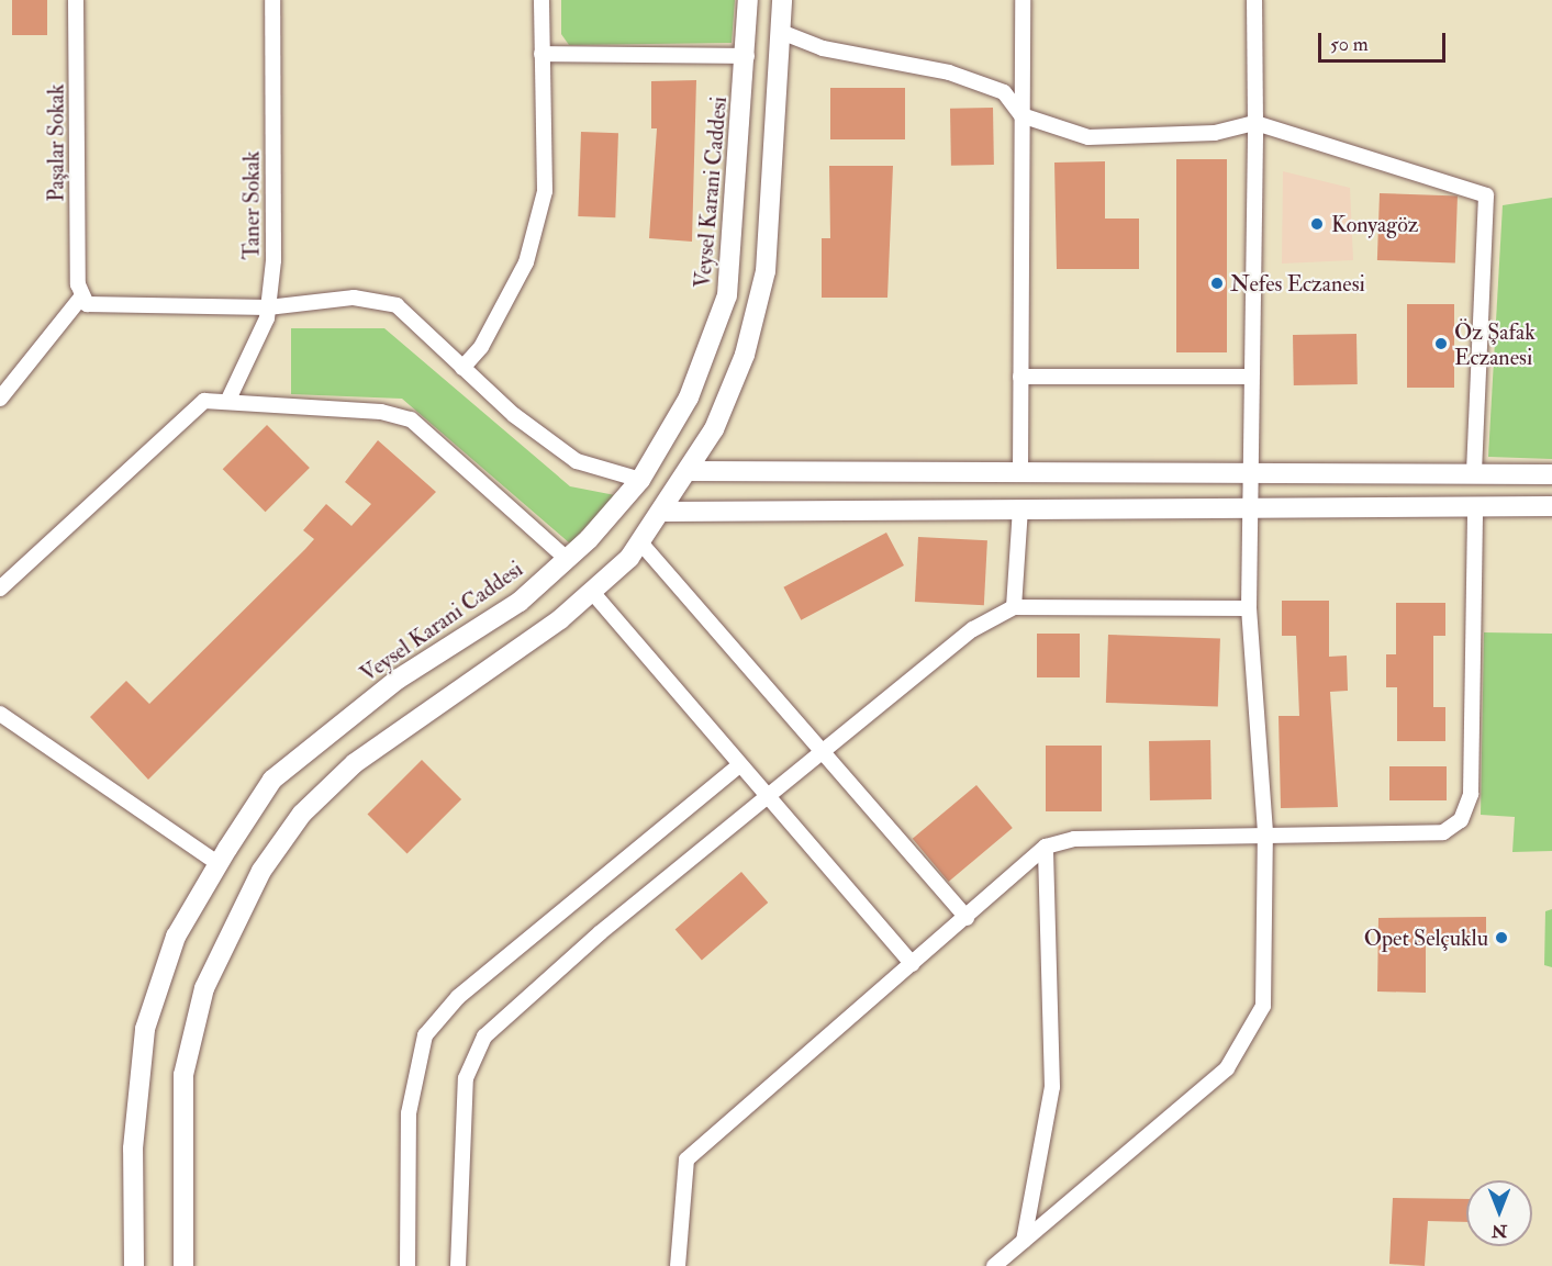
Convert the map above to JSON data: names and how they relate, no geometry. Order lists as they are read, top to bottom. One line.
{"streets":{"main road":["Veysel Karani Caddesi"],"street":["Paşalar Sokak","Taner Sokak"]},"places":["Konyagöz","Nefes Eczanesi","Öz Şafak Eczanesi","Opet Selçuklu"],"scale_bar":"50 m","north":"bottom"}
